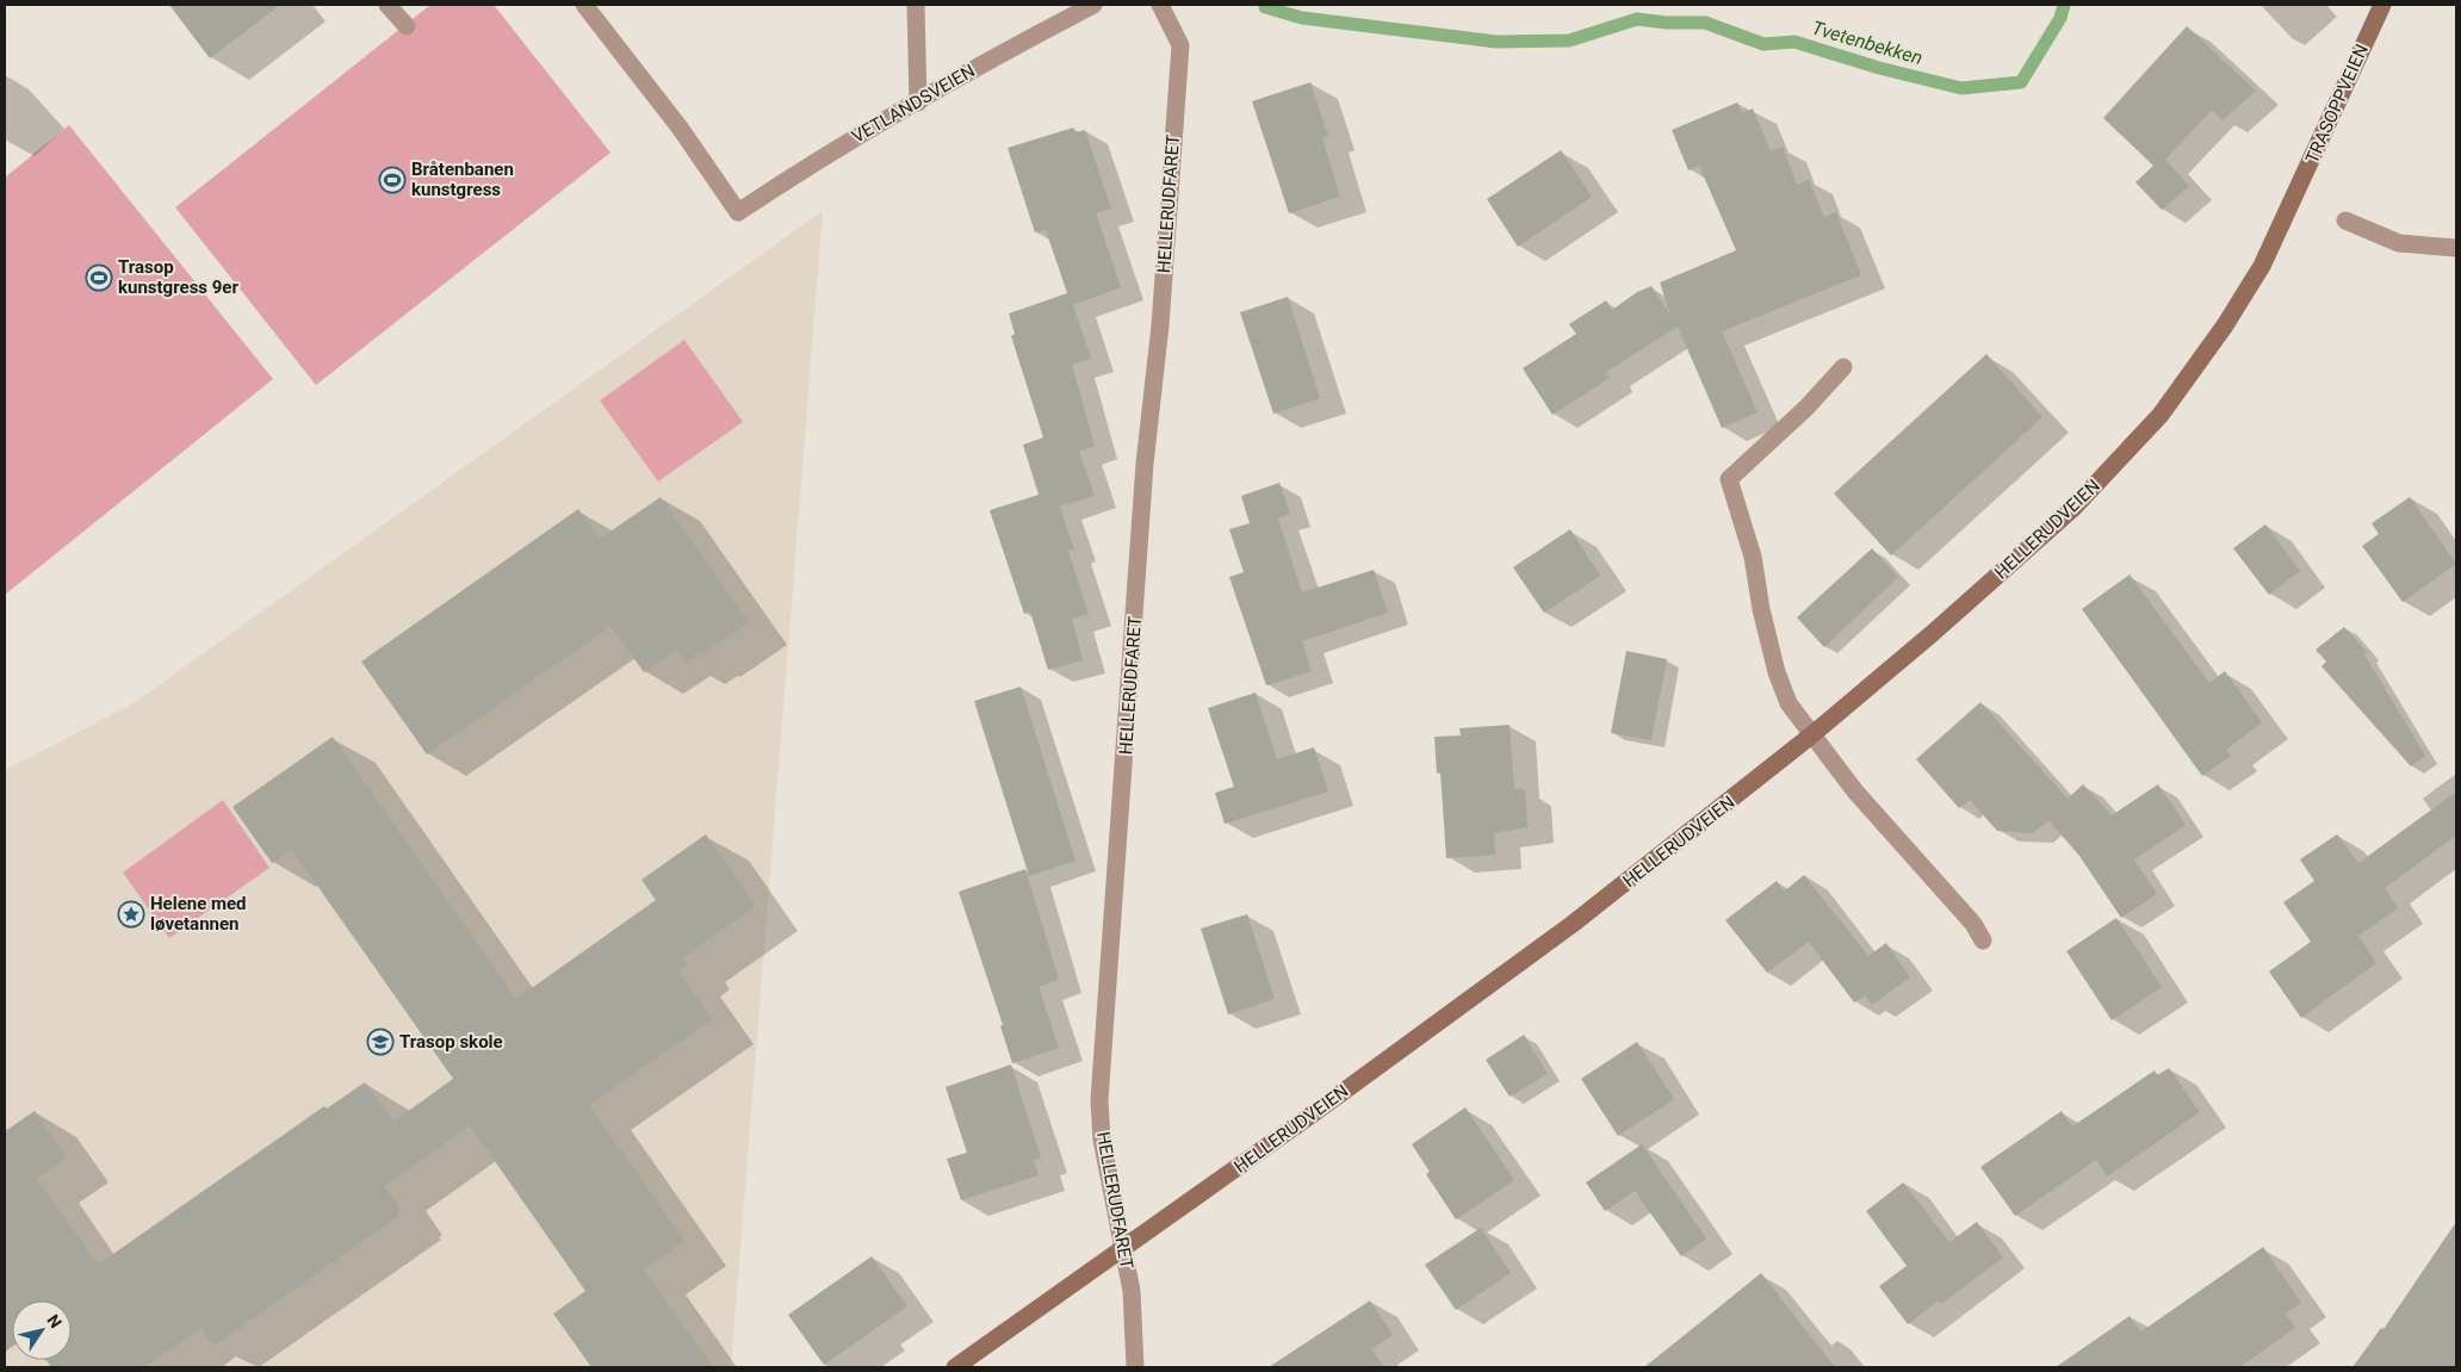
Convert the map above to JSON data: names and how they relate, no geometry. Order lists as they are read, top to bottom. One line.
{"streets":{"main road":["TRASOPPVEIEN","HELLERUDVEIEN"],"street":["VETLANDSVEIEN","HELLERUDFARET"]},"crossings":[["TRASOPPVEIEN","HELLERUDVEIEN"],["HELLERUDFARET","HELLERUDVEIEN"]],"water":["Tvetenbekken"],"places":{"sports":["Bråtenbanen kunstgress","Trasop kunstgress 9er"],"place":["Helene med løvetannen"],"school or university":["Trasop skole"]},"north":"top right"}
